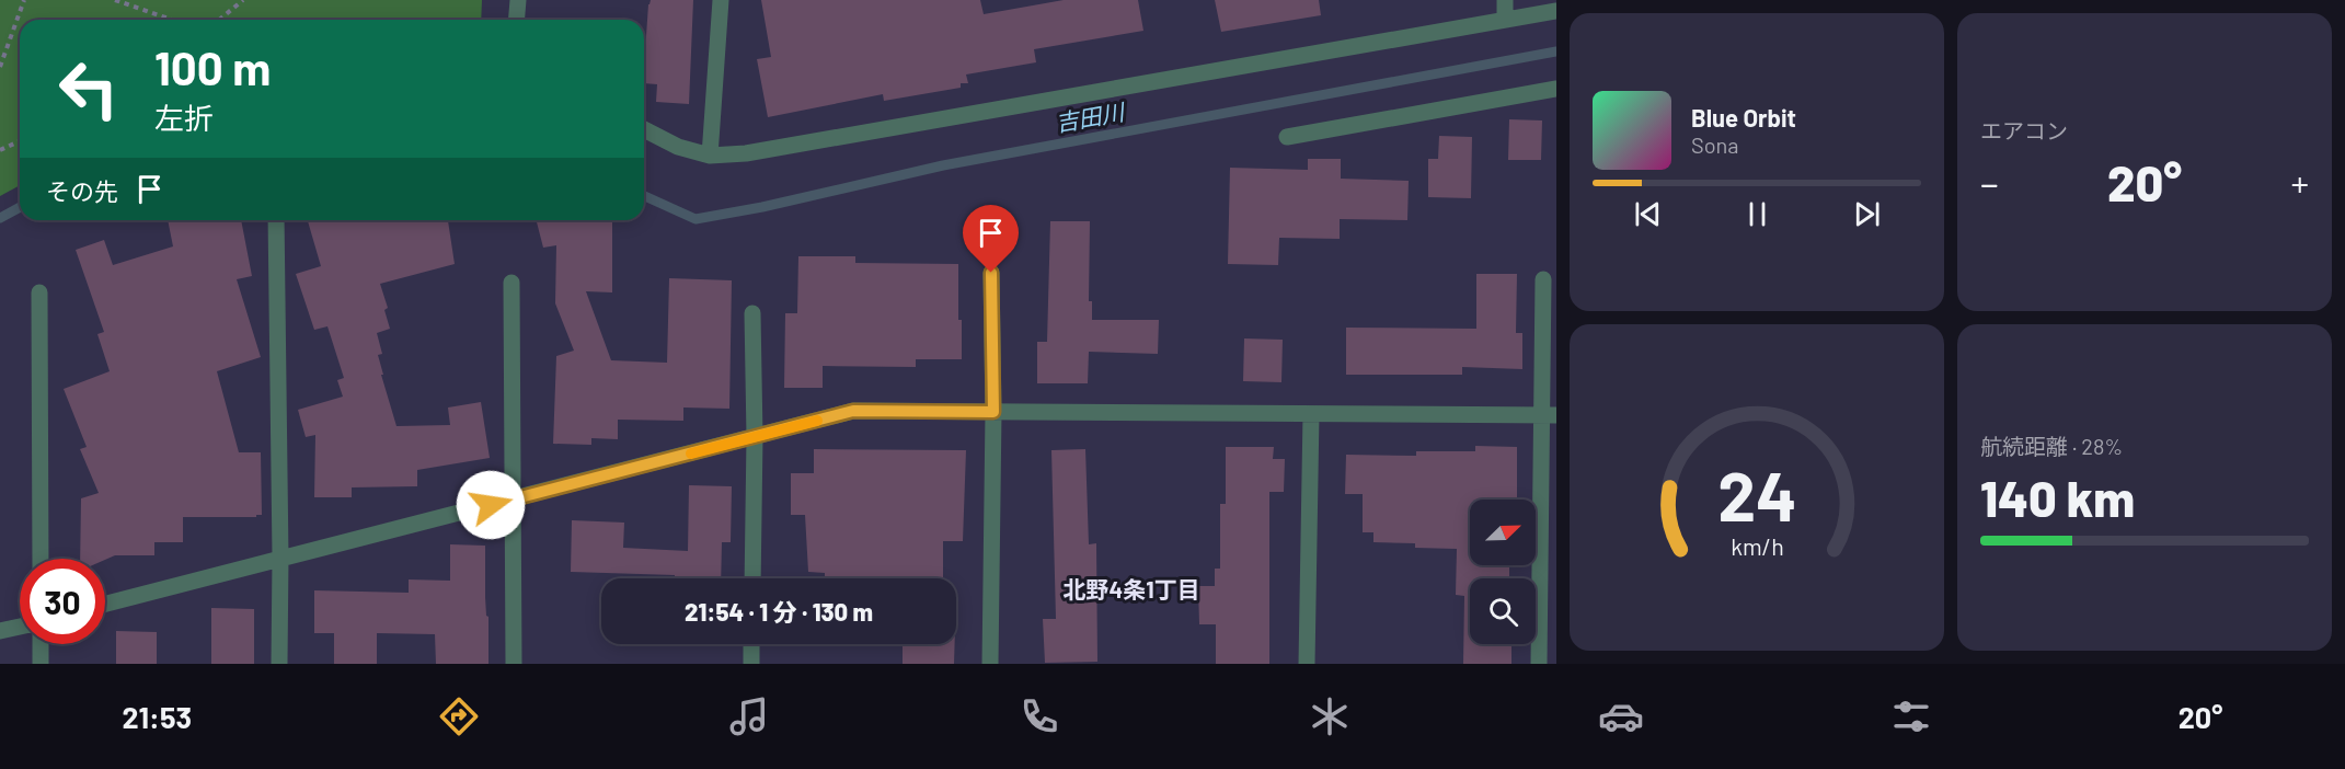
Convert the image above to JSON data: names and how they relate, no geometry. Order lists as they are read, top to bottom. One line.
{"districts":["北野4条1丁目"],"water":["吉田川"],"north":"top right","page":{"tile":["エアコン",["航続距離 · 28%","140 km"]],"turn":["100 m","左折"],"song":["Blue Orbit","Sona"],"heat":["−","20°","+"],"then":"その先","limit":"30","trip":"21:54 · 1 分 · 130 m","tabs":["21:53","20°"],"gauge":["24","km/h"]}}
